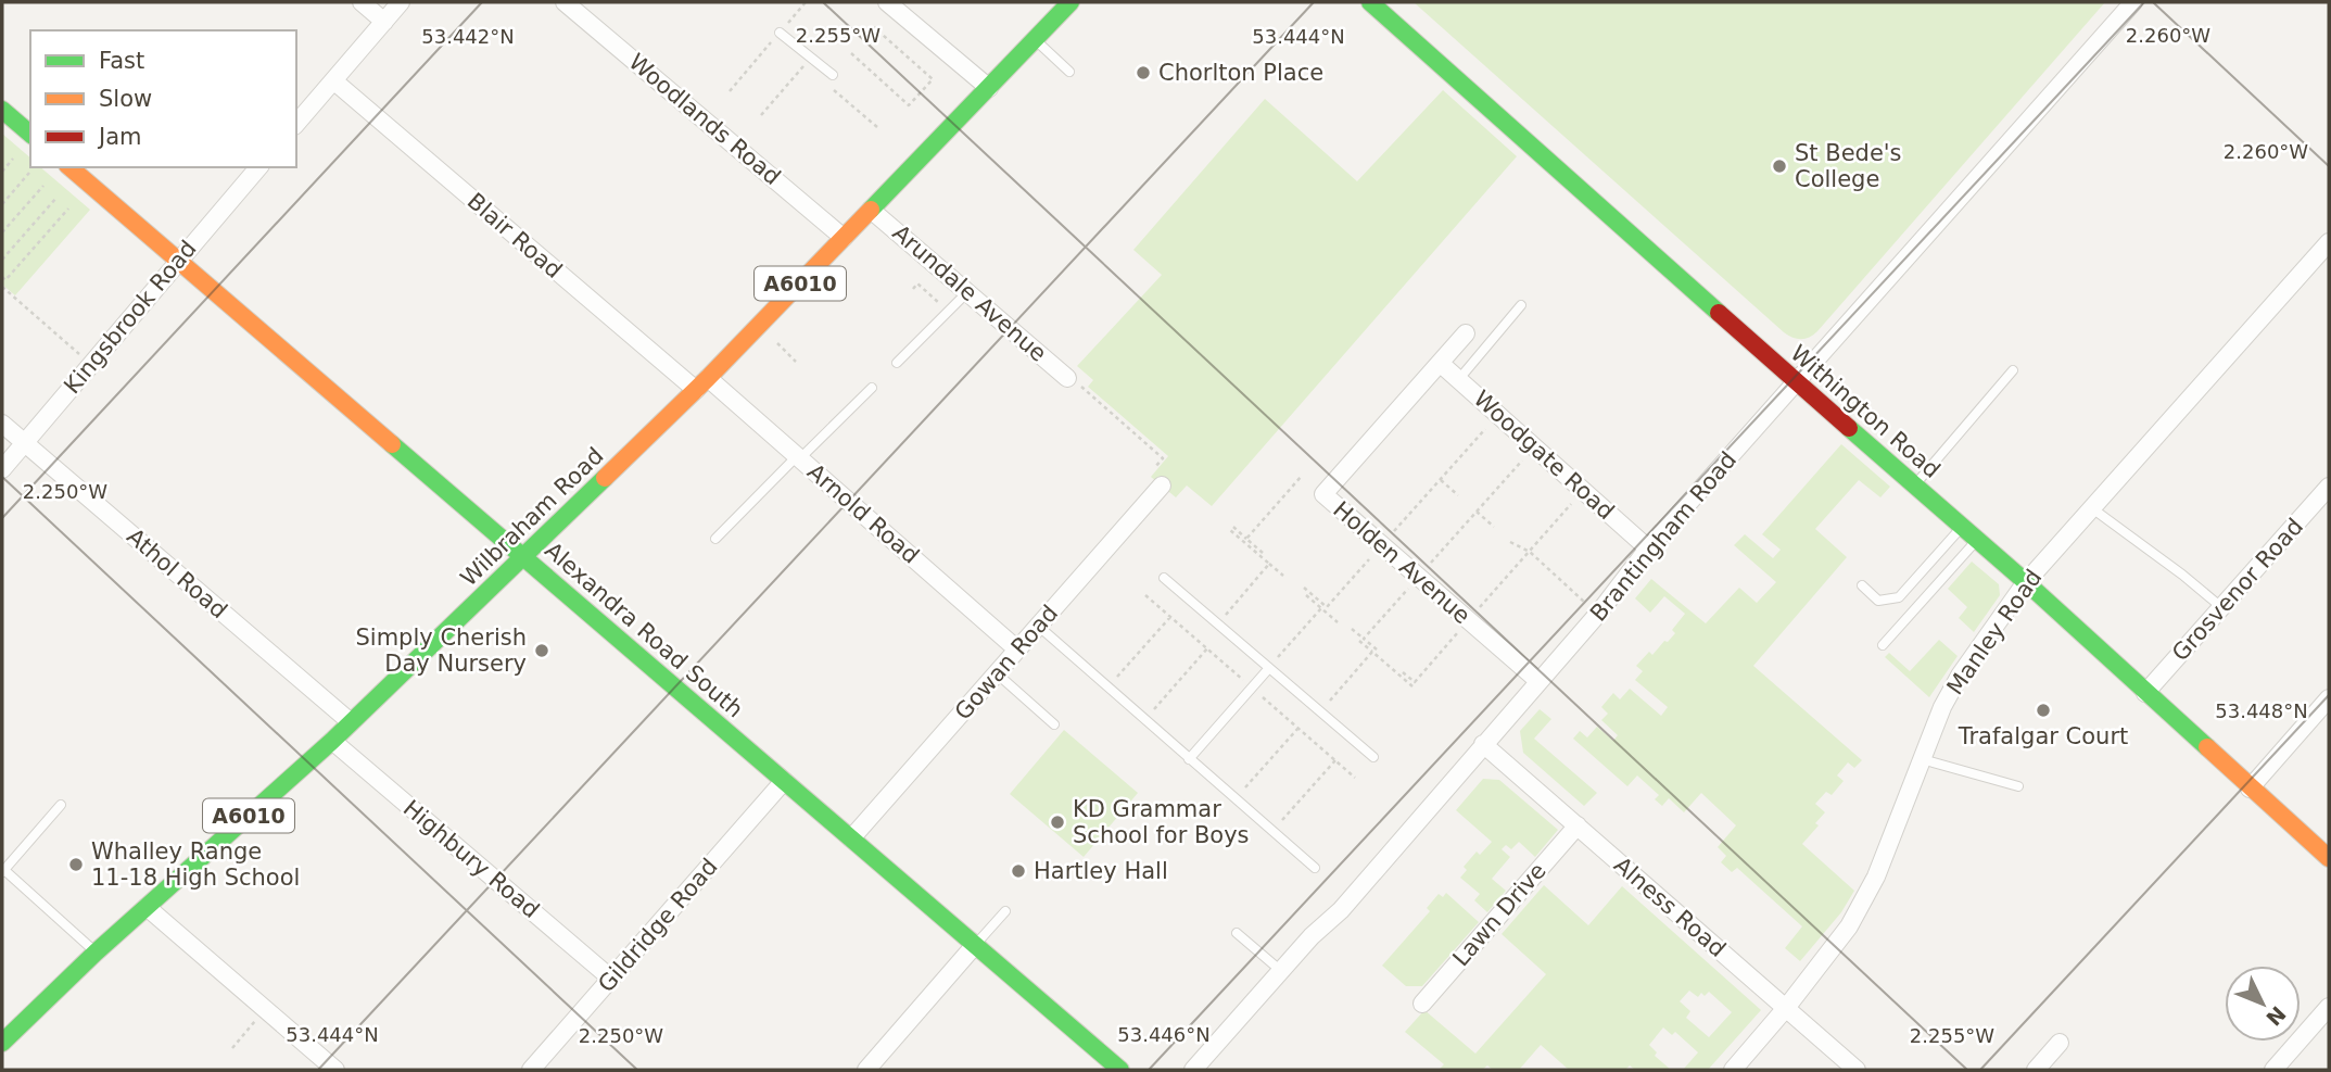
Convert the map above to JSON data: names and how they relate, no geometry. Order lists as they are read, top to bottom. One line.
{"streets":{"main road":["A6010","Withington Road","Wilbraham Road","Alexandra Road South"],"street":["Woodlands Road","Blair Road","Arundale Avenue","Kingsbrook Road","Woodgate Road","Arnold Road","Brantingham Road","Holden Avenue","Athol Road","Grosvenor Road","Manley Road","Gowan Road","Highbury Road","Alness Road","Lawn Drive","Gildridge Road"]},"crossings":[["Woodlands Road","Wilbraham Road"],["Blair Road","Arnold Road"],["Blair Road","Wilbraham Road"],["Arundale Avenue","Wilbraham Road"],["Kingsbrook Road","Athol Road"],["Kingsbrook Road","Alexandra Road South"],["Withington Road","Brantingham Road"],["Withington Road","Grosvenor Road"],["Withington Road","Manley Road"],["Woodgate Road","Brantingham Road"],["Woodgate Road","Holden Avenue"],["Arnold Road","Wilbraham Road"],["Arnold Road","Gowan Road"],["Wilbraham Road","Athol Road"],["Wilbraham Road","Alexandra Road South"],["Wilbraham Road","Highbury Road"],["Brantingham Road","Holden Avenue"],["Brantingham Road","Alness Road"],["Alexandra Road South","Gowan Road"],["Alexandra Road South","Gildridge Road"],["Manley Road","Alness Road"],["Highbury Road","Gildridge Road"],["Alness Road","Lawn Drive"]],"places":["Chorlton Place","St Bede's College","Simply Cherish Day Nursery","Trafalgar Court","KD Grammar School for Boys","Whalley Range 11-18 High School","Hartley Hall"],"legend":["Fast","Slow","Jam"],"north":"bottom right","coordinates":["2.255°W","2.260°W","53.442°N","53.444°N","2.250°W","53.448°N","53.446°N"]}
